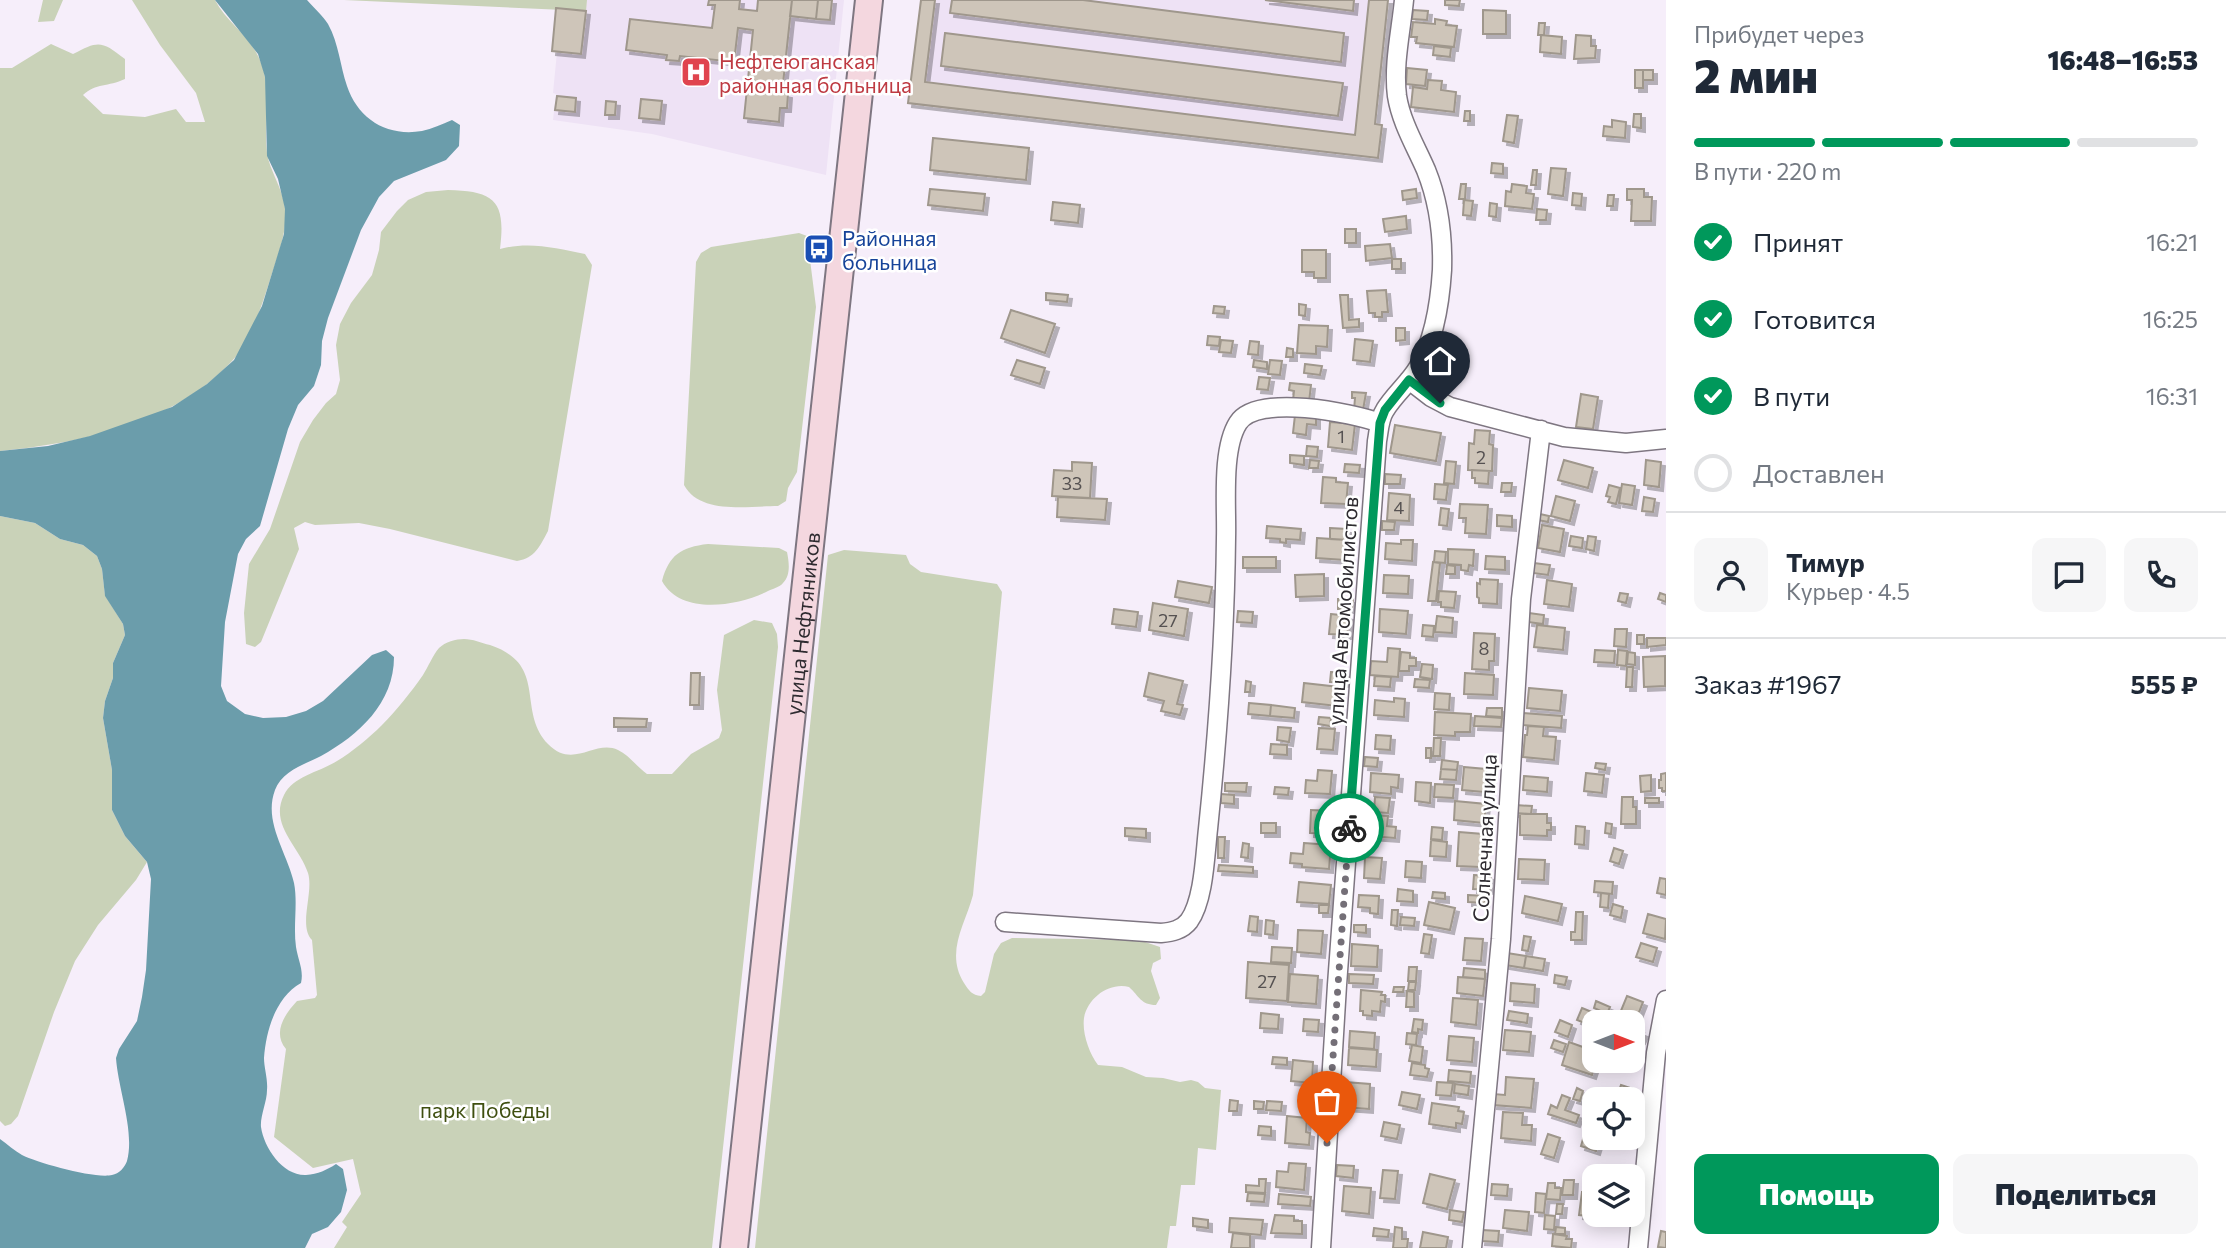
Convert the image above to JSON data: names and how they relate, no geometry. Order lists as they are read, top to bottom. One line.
{"streets":{"street":["улица Автомобилистов","улица Нефтяников","Солнечная улица"]},"parks":["парк Победы"],"places":{"hospital":["Нефтеюганская районная больница"],"bus stop":["Районная больница"]},"house_numbers":["1","2","33","4","27","8","27"],"north":"right","page":{"heading":["2 мин","Прибудет через","16:48–16:53"],"panel":["Тимур","Курьер · 4.5","Заказ #1967","555 ₽"],"bar":"В пути · 220 m","list":[["Принят","16:21"],["Готовится","16:25"],["В пути","16:31"],"Доставлен"],"buttons":["Помощь","Поделиться"]}}
